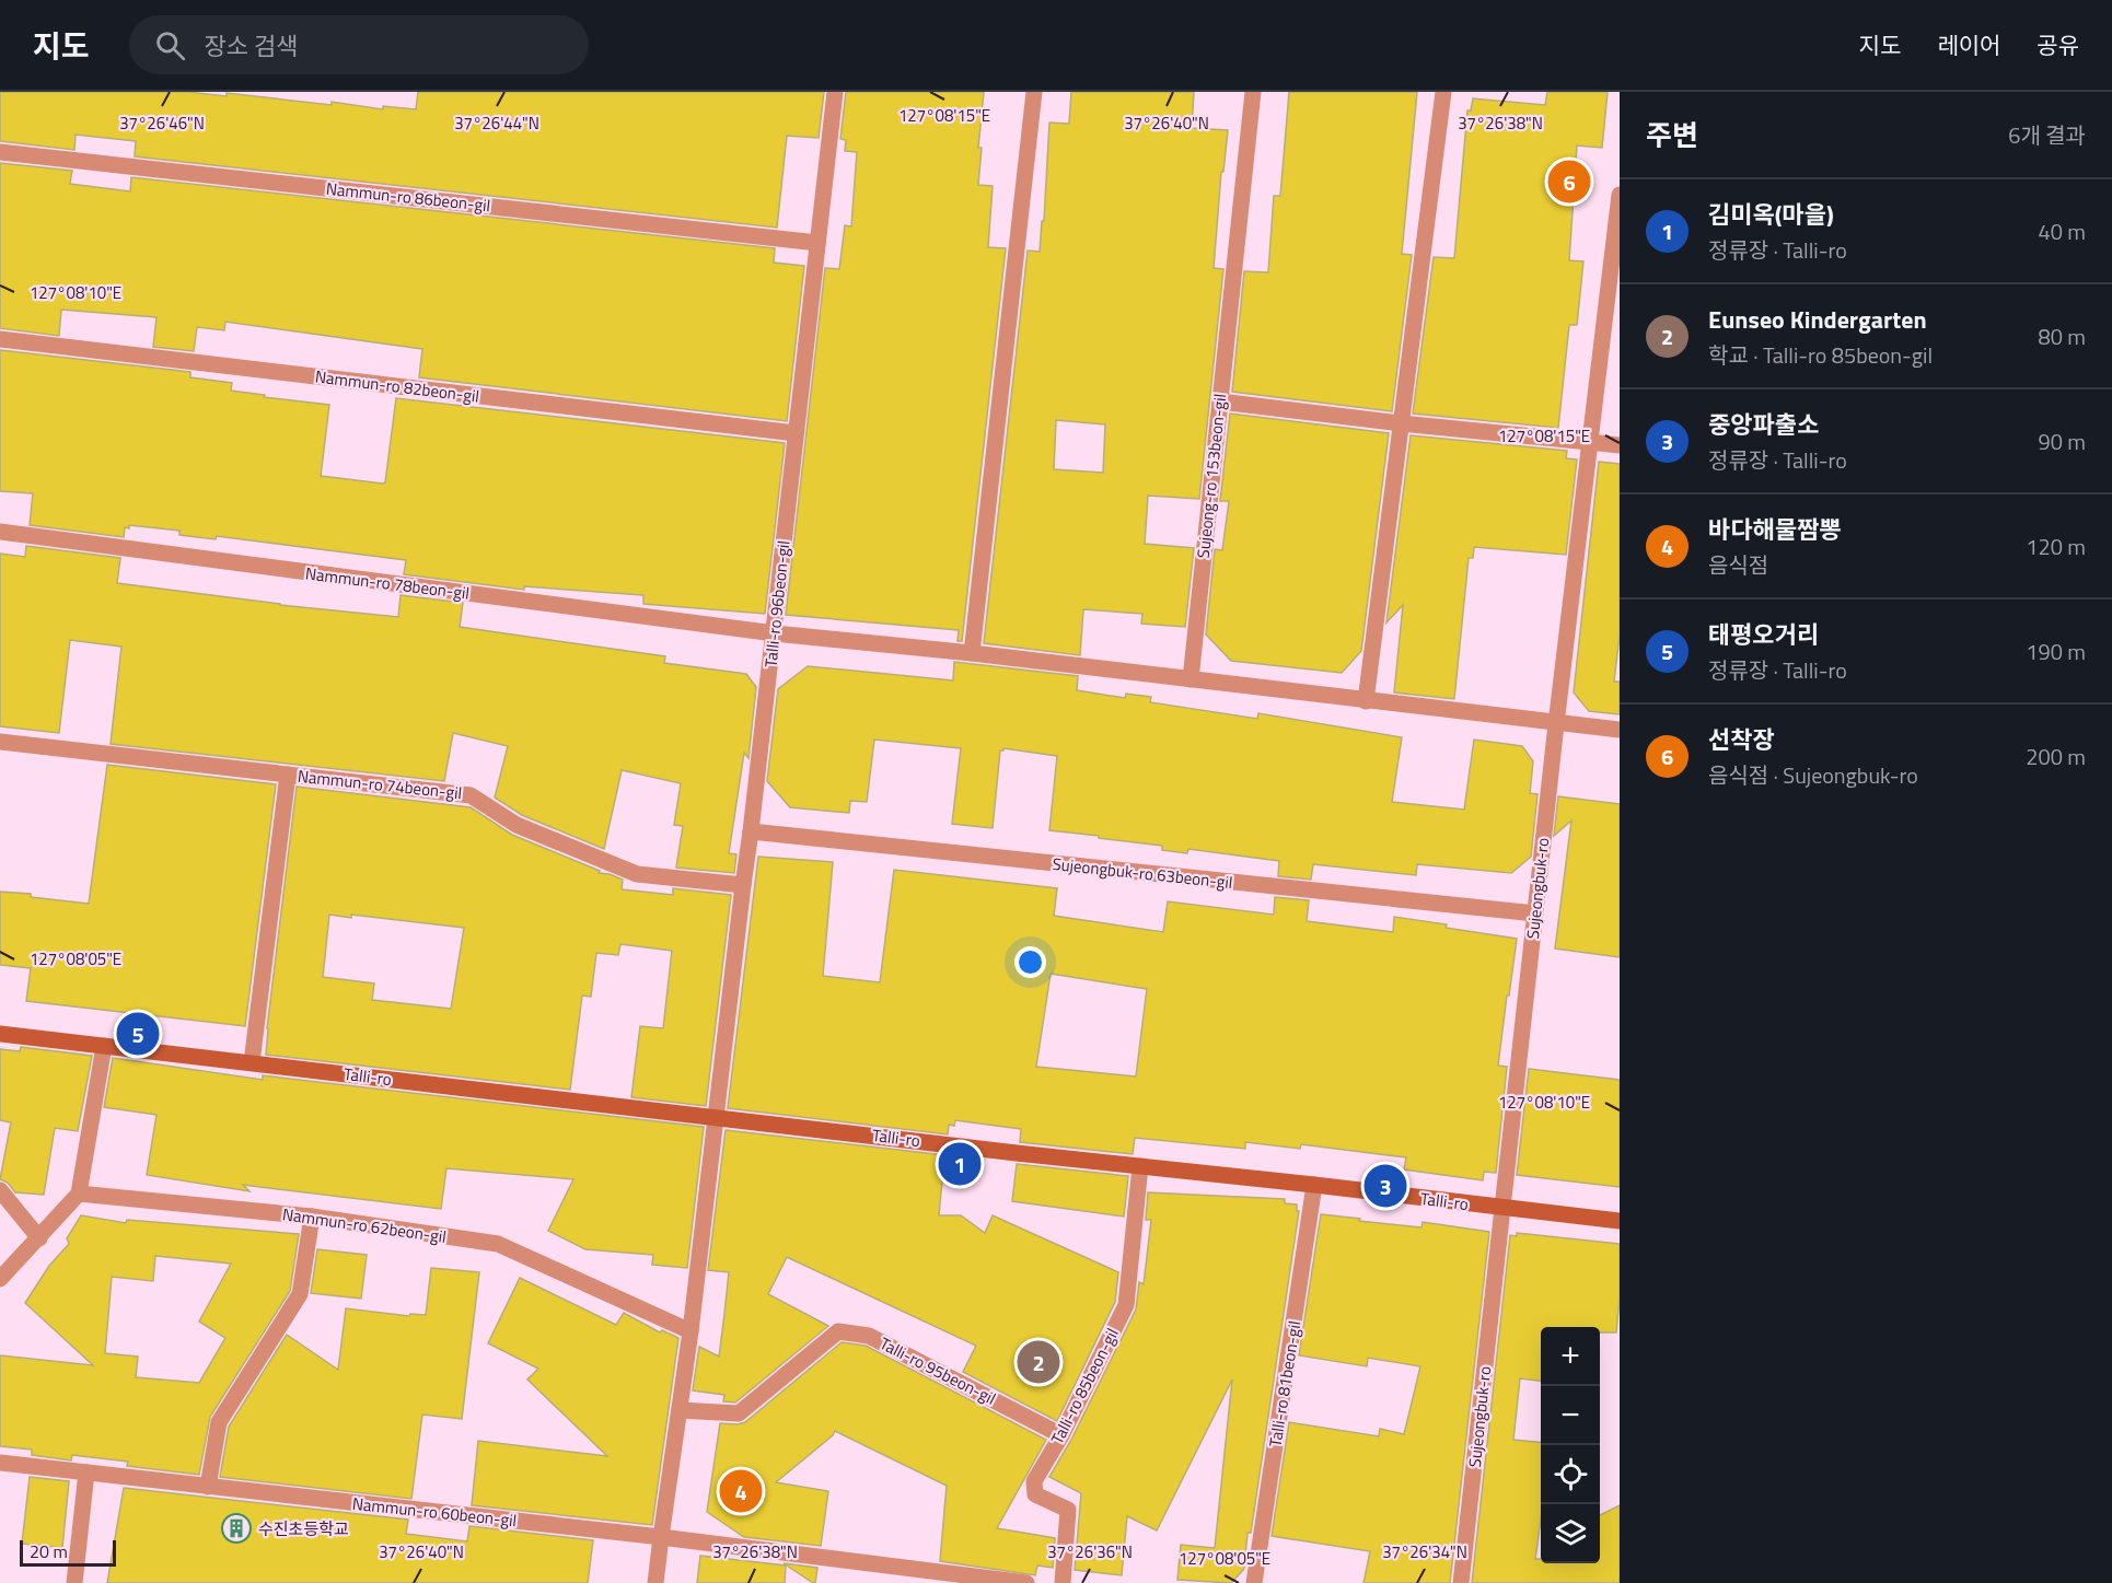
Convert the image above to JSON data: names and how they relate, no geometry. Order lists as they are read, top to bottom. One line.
{"streets":{"main road":["Talli-ro"],"street":["Nammun-ro 86beon-gil","Nammun-ro 82beon-gil","Sujeong-ro 153beon-gil","Nammun-ro 78beon-gil","Talli-ro 96beon-gil","Nammun-ro 74beon-gil","Sujeongbuk-ro 63beon-gil","Sujeongbuk-ro","Nammun-ro 62beon-gil","Talli-ro 95beon-gil","Talli-ro 81beon-gil","Talli-ro 85beon-gil","Nammun-ro 60beon-gil"]},"crossings":[["Nammun-ro 86beon-gil","Talli-ro 96beon-gil"],["Nammun-ro 82beon-gil","Talli-ro 96beon-gil"],["Nammun-ro 78beon-gil","Talli-ro 96beon-gil"],["Talli-ro 96beon-gil","Nammun-ro 74beon-gil"],["Talli-ro 96beon-gil","Sujeongbuk-ro 63beon-gil"],["Talli-ro 96beon-gil","Talli-ro"],["Sujeongbuk-ro 63beon-gil","Sujeongbuk-ro"],["Sujeongbuk-ro","Talli-ro"],["Talli-ro","Talli-ro 81beon-gil"],["Talli-ro","Talli-ro 85beon-gil"],["Talli-ro 95beon-gil","Talli-ro 85beon-gil"]],"places":{"building":["수진초등학교"]},"scale_bar":"20 m","page":{"header":"지도","search":"장소 검색","nav":["지도","레이어","공유"],"heading":["주변","6개 결과"],"pins":["6","5","1","3","2","4"],"list":[{"mark":"1","name":"김미옥(마을)","note":"정류장 · Talli-ro","value":"40 m"},{"mark":"2","name":"Eunseo Kindergarten","note":"학교 · Talli-ro 85beon-gil","value":"80 m"},{"mark":"3","name":"중앙파출소","note":"정류장 · Talli-ro","value":"90 m"},{"mark":"4","name":"바다해물짬뽕","note":"음식점","value":"120 m"},{"mark":"5","name":"태평오거리","note":"정류장 · Talli-ro","value":"190 m"},{"mark":"6","name":"선착장","note":"음식점 · Sujeongbuk-ro","value":"200 m"}],"map_buttons":["+","−"],"scale":"20 m"},"coordinates":["127°08'15\"E","37°26'46\"N","37°26'44\"N","37°26'40\"N","37°26'38\"N","127°08'10\"E","127°08'05\"E","37°26'36\"N","37°26'34\"N"]}
